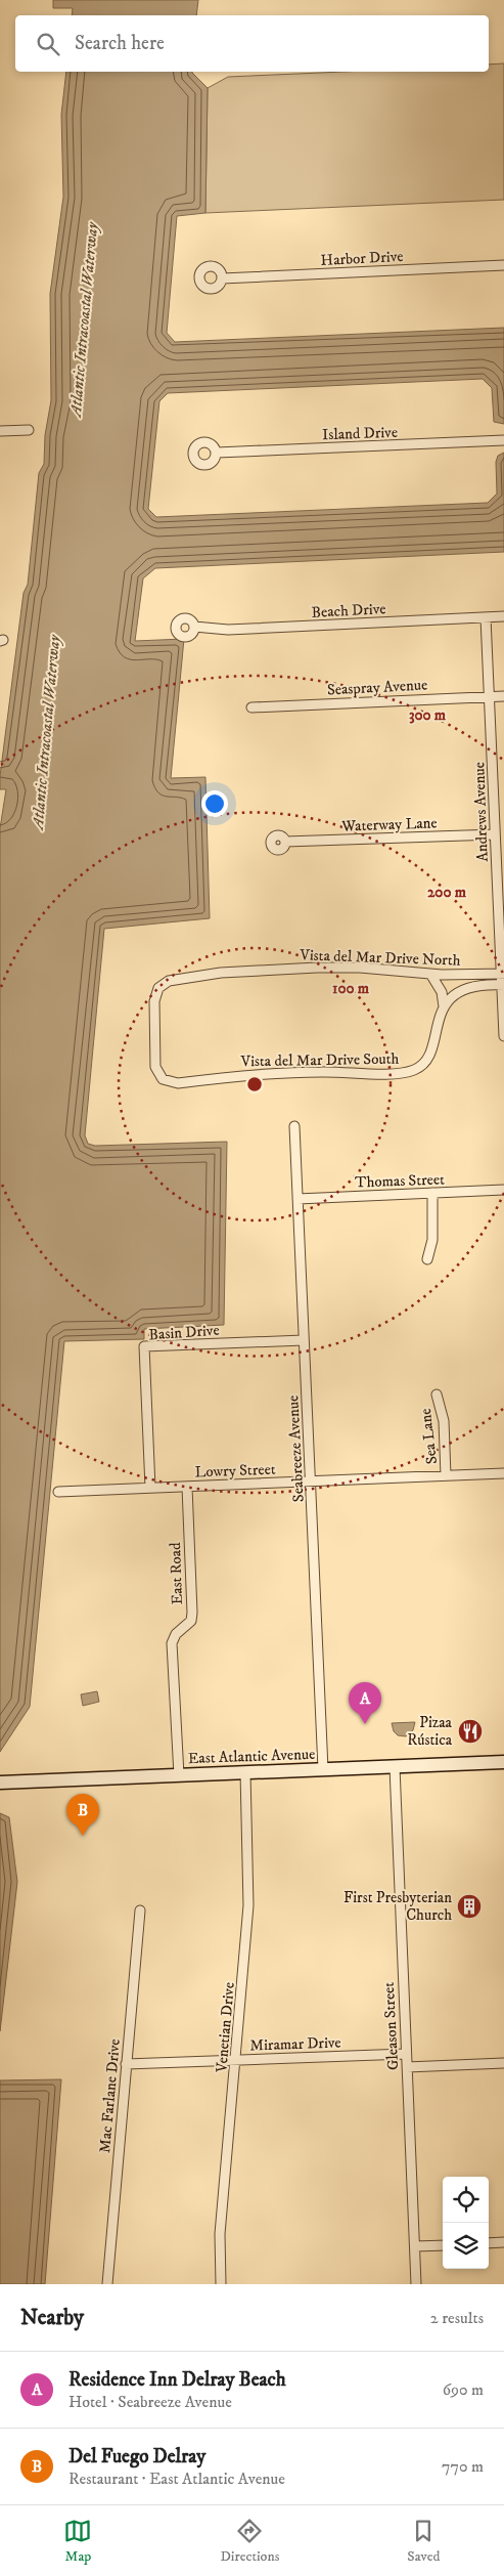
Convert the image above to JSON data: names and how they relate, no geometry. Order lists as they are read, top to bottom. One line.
{"streets":{"main road":["East Atlantic Avenue"],"street":["Harbor Drive","Island Drive","Beach Drive","Seaspray Avenue","Andrews Avenue","Waterway Lane","Vista del Mar Drive North","Vista del Mar Drive South","Thomas Street","Basin Drive","Sea Lane","Seabreeze Avenue","Lowry Street","East Road","Gleason Street","Venetian Drive","Miramar Drive","Mac Farlane Drive"]},"crossings":[["Beach Drive","Andrews Avenue"],["Seaspray Avenue","Andrews Avenue"],["Andrews Avenue","Waterway Lane"],["Andrews Avenue","Vista del Mar Drive North"],["Vista del Mar Drive North","Vista del Mar Drive South"],["Thomas Street","Seabreeze Avenue"],["Basin Drive","Seabreeze Avenue"],["Basin Drive","Lowry Street"],["Sea Lane","Lowry Street"],["Seabreeze Avenue","Lowry Street"],["Seabreeze Avenue","East Atlantic Avenue"],["Lowry Street","East Road"],["East Road","East Atlantic Avenue"],["East Atlantic Avenue","Gleason Street"],["East Atlantic Avenue","Venetian Drive"],["Gleason Street","Miramar Drive"],["Venetian Drive","Miramar Drive"],["Miramar Drive","Mac Farlane Drive"]],"water":["Atlantic Intracoastal Waterway"],"places":{"restaurant":["Pizaa Rústica"],"building":["First Presbyterian Church"]},"page":{"search":"Search here","pins":["A","B"],"heading":["Nearby","2 results"],"list":[{"mark":"A","name":"Residence Inn Delray Beach","note":"Hotel · Seabreeze Avenue","value":"690 m"},{"mark":"B","name":"Del Fuego Delray","note":"Restaurant · East Atlantic Avenue","value":"770 m"}],"nav":["Map","Directions","Saved"]},"rings":["300 m","200 m","100 m"]}
